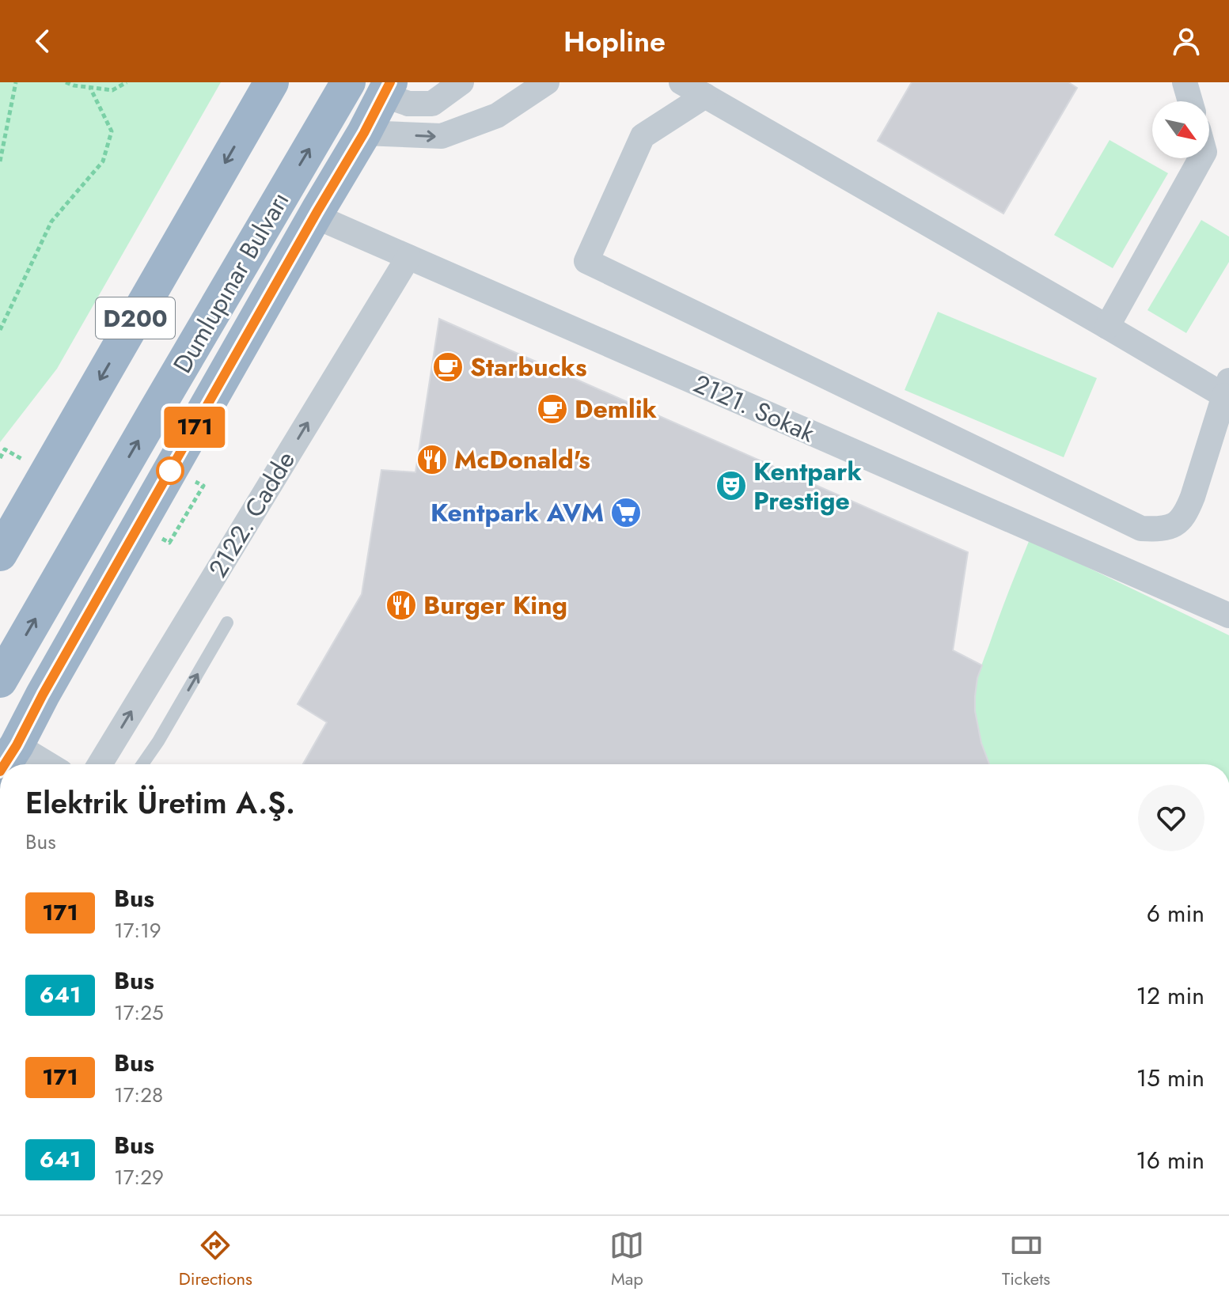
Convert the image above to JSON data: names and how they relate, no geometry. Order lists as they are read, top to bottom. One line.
{"streets":{"highway":["Dumlupınar Bulvarı","D200"],"street":["2121. Sokak","2122. Cadde"]},"crossings":[["2121. Sokak","2122. Cadde"]],"one_way":["2122. Cadde"],"places":{"cafe":["Starbucks","Demlik"],"restaurant":["McDonald's","Burger King"],"theatre":["Kentpark Prestige"],"supermarket":["Kentpark AVM"]},"lines":["bus line 171"],"north":"bottom right","page":{"header":"Hopline","on_map":"171","heading":["Elektrik Üretim A.Ş.","Bus"],"list":[{"mark":"171","name":"Bus","note":"17:19","value":"6 min"},{"mark":"641","name":"Bus","note":"17:25","value":"12 min"},{"mark":"171","name":"Bus","note":"17:28","value":"15 min"},{"mark":"641","name":"Bus","note":"17:29","value":"16 min"}],"tabs":["Directions","Map","Tickets"]}}
